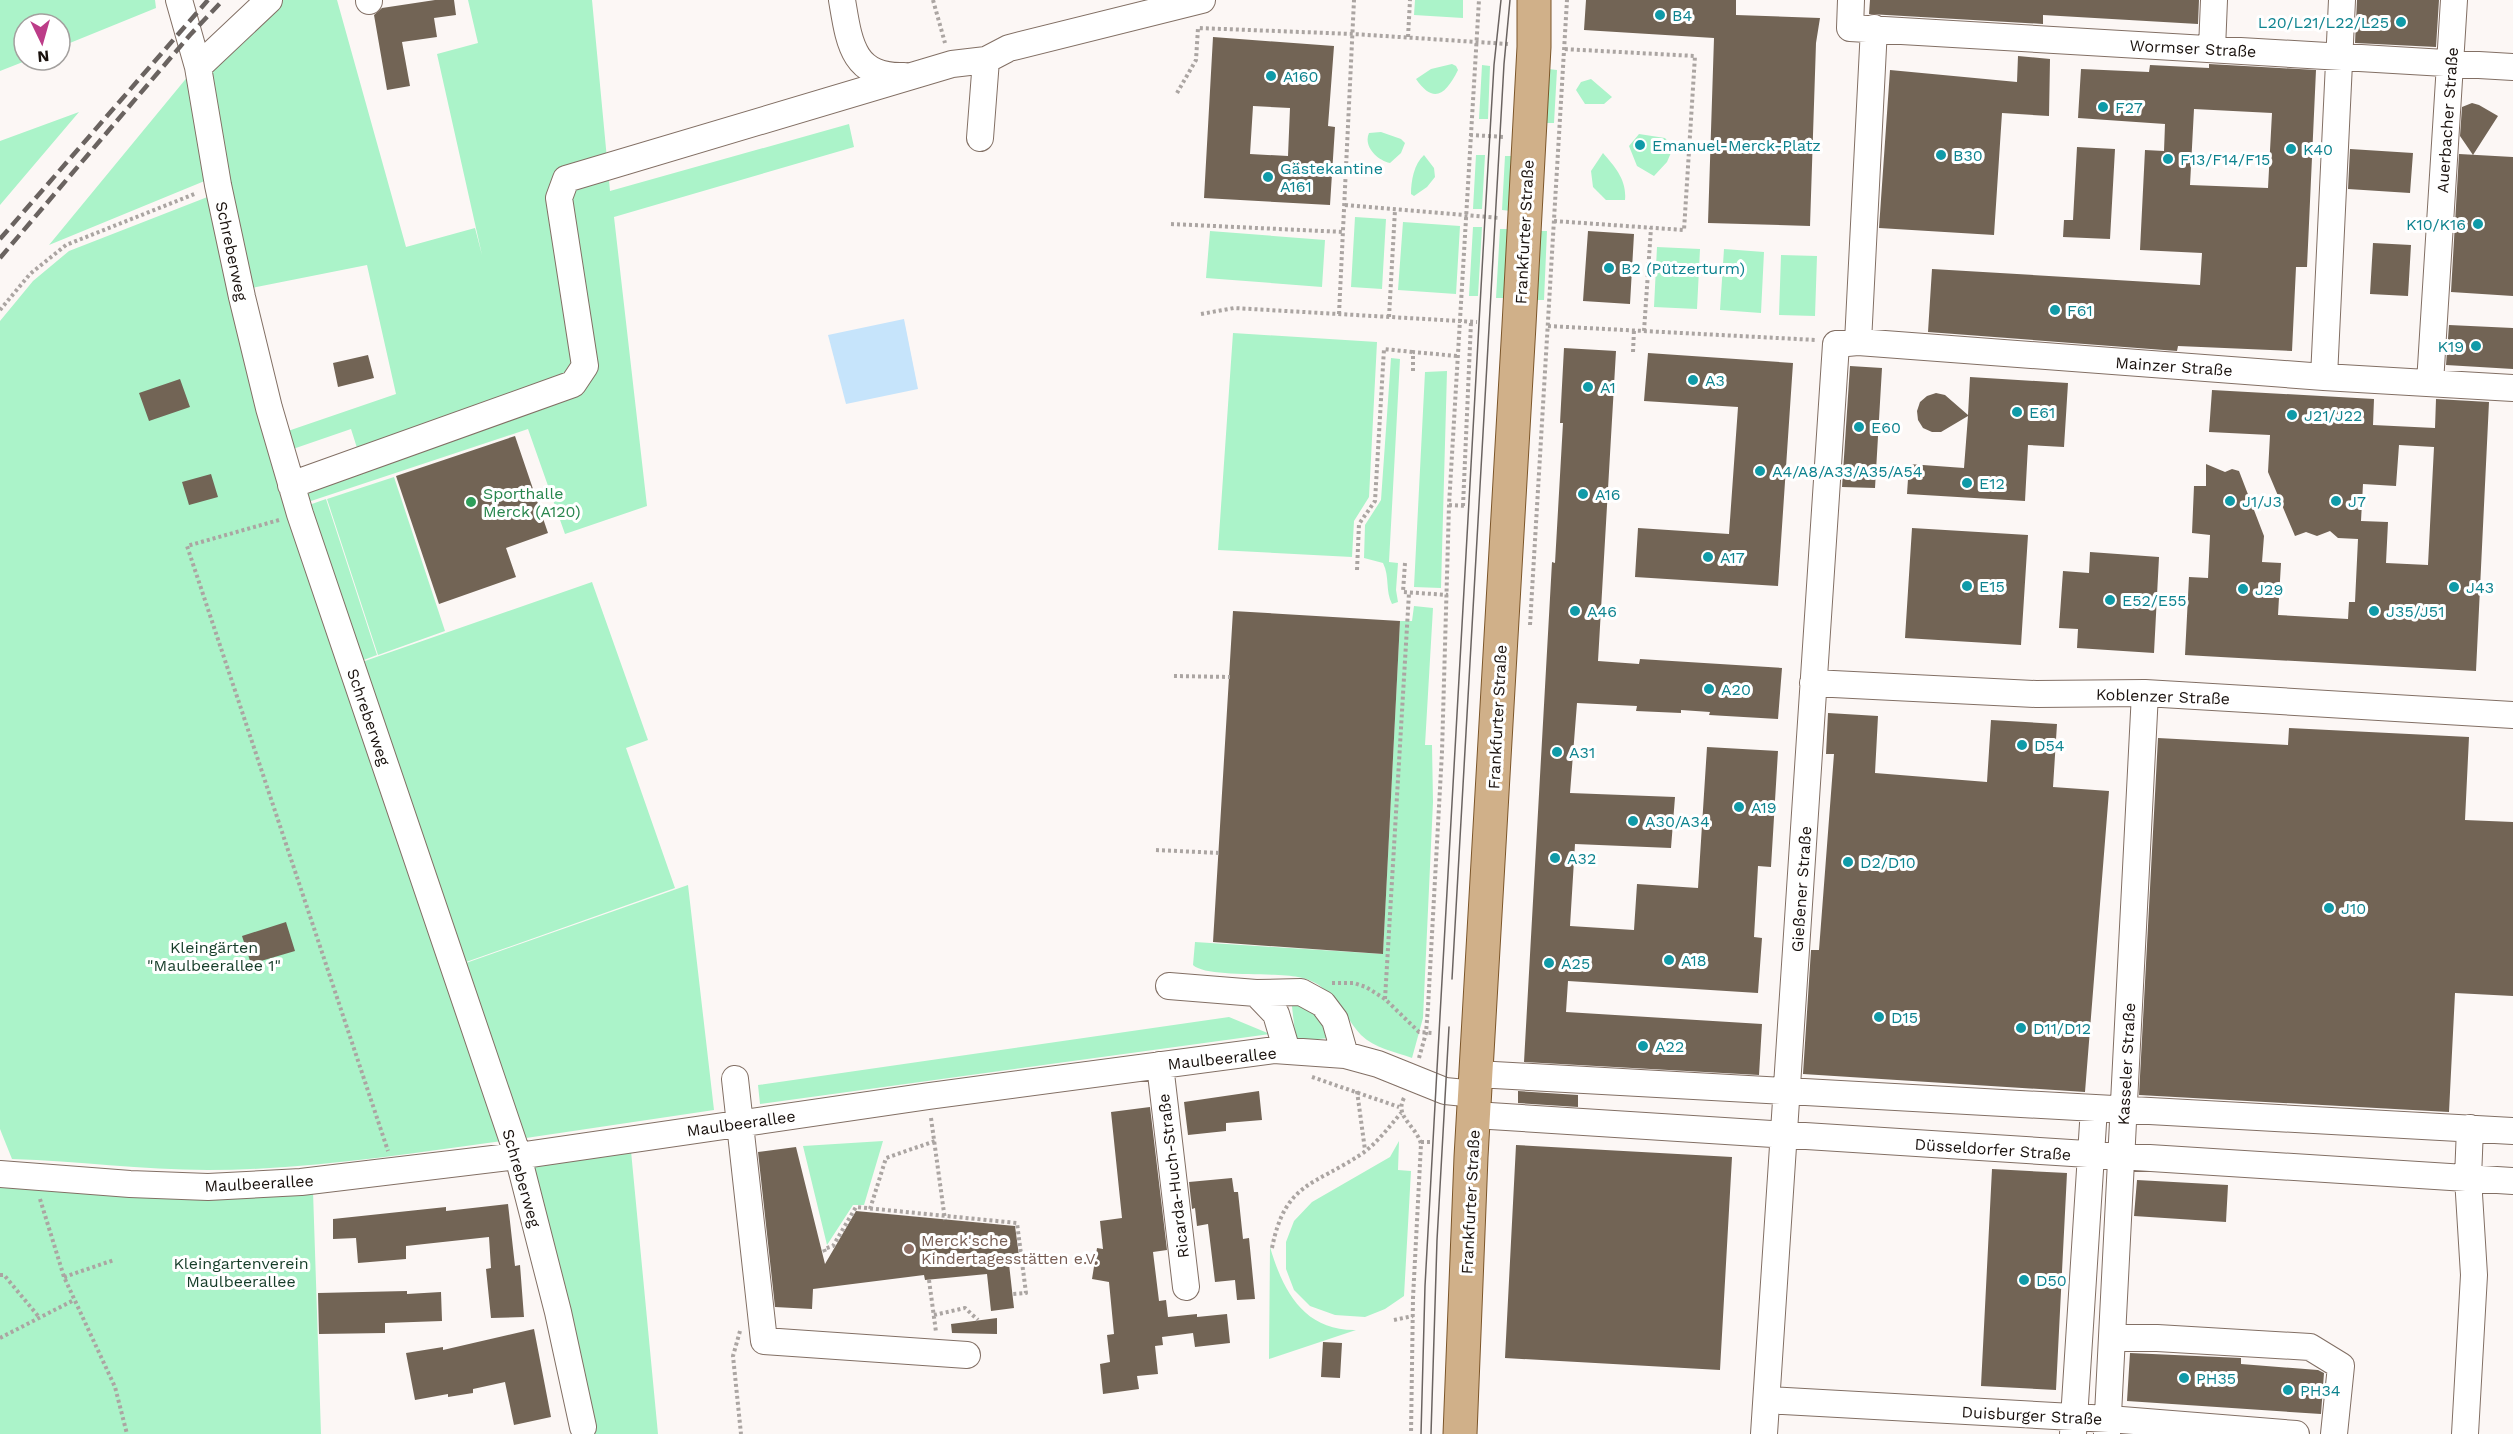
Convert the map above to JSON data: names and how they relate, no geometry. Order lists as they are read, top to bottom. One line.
{"streets":{"main road":["Frankfurter Straße"],"street":["Wormser Straße","Auerbacher Straße","Schreberweg","Mainzer Straße","Koblenzer Straße","Gießener Straße","Maulbeerallee","Kasseler Straße","Düsseldorfer Straße","Ricarda-Huch-Straße","Duisburger Straße"]},"crossings":[["Wormser Straße","Auerbacher Straße"],["Wormser Straße","Gießener Straße"],["Auerbacher Straße","Mainzer Straße"],["Frankfurter Straße","Maulbeerallee"],["Frankfurter Straße","Düsseldorfer Straße"],["Schreberweg","Maulbeerallee"],["Mainzer Straße","Gießener Straße"],["Koblenzer Straße","Gießener Straße"],["Koblenzer Straße","Kasseler Straße"],["Gießener Straße","Düsseldorfer Straße"],["Gießener Straße","Duisburger Straße"],["Maulbeerallee","Düsseldorfer Straße"],["Maulbeerallee","Ricarda-Huch-Straße"],["Kasseler Straße","Düsseldorfer Straße"],["Kasseler Straße","Duisburger Straße"]],"parks":["Kleingärten \"Maulbeerallee 1\"","Kleingartenverein Maulbeerallee"],"places":["B4","L20/L21/L22/L25","A160","F27","Emanuel-Merck-Platz","K40","B30","F13/F14/F15","Gästekantine A161","K10/K16","B2 (Pützerturm)","F61","K19","A3","A1","E61","J21/J22","E60","A4/A8/A33/A35/A54","E12","A16","J1/J3","J7","Sporthalle Merck (A120)","A17","E15","J43","J29","E52/E55","A46","J35/J51","A20","D54","A31","A19","A30/A34","A32","D2/D10","J10","A18","A25","D15","D11/D12","A22","Merck'sche Kindertagesstätten e.V.","D50","PH35","PH34"],"north":"bottom"}
